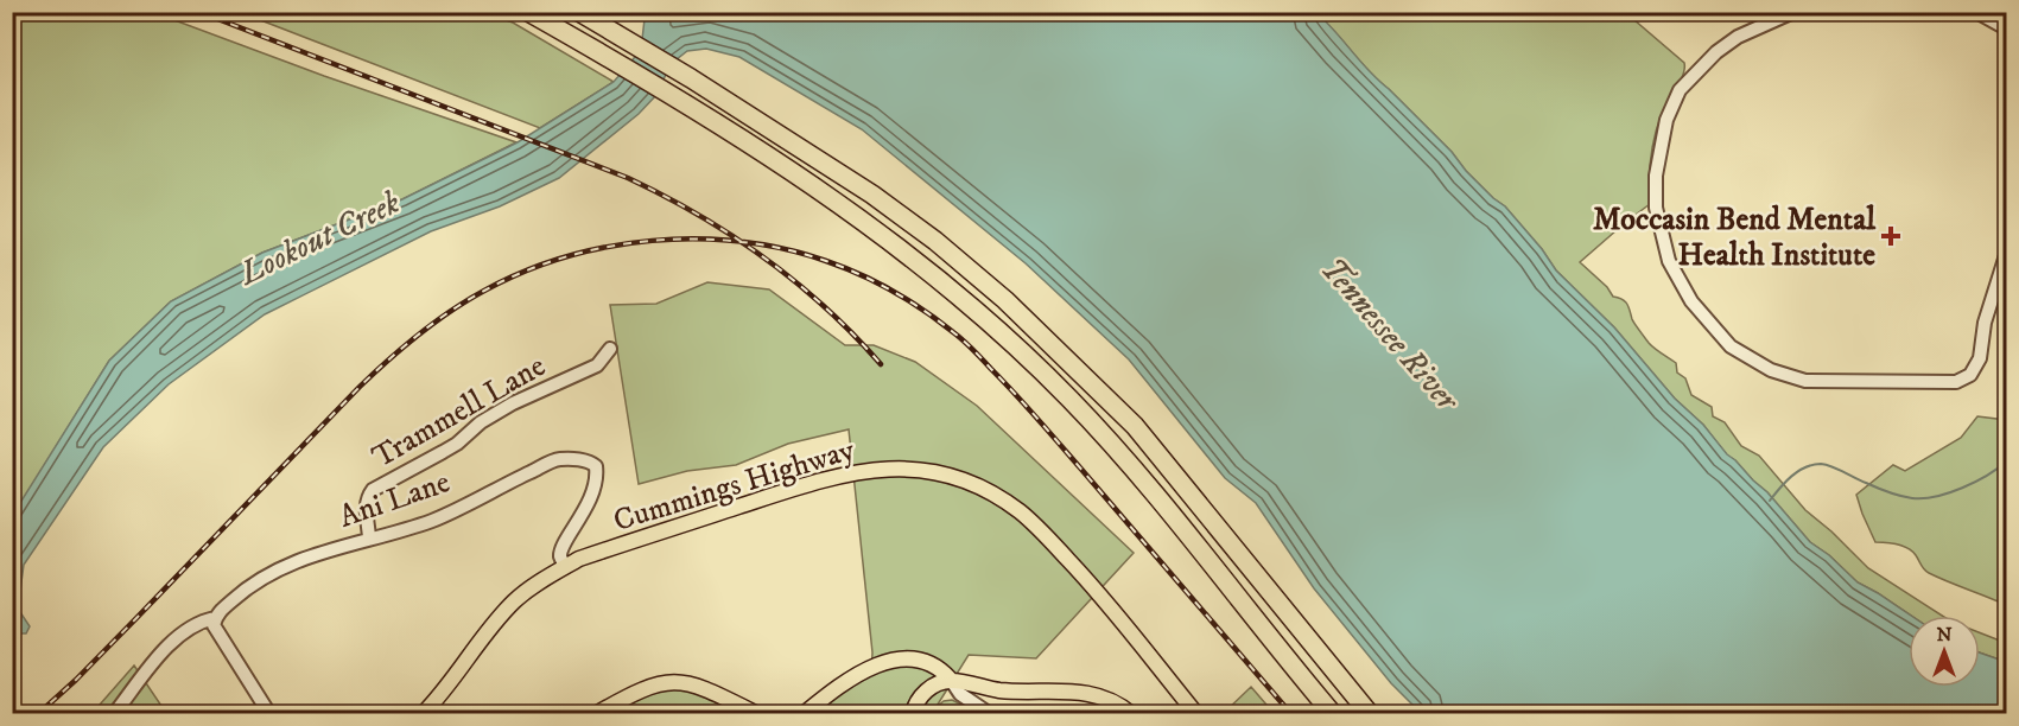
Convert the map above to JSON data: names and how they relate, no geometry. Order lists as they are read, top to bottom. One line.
{"streets":{"main road":["Cummings Highway"],"street":["Trammell Lane","Ani Lane"]},"crossings":[["Trammell Lane","Ani Lane"],["Cummings Highway","Ani Lane"]],"water":["Lookout Creek","Tennessee River"],"places":{"health":["Moccasin Bend Mental Health Institute"]},"north":"top"}
